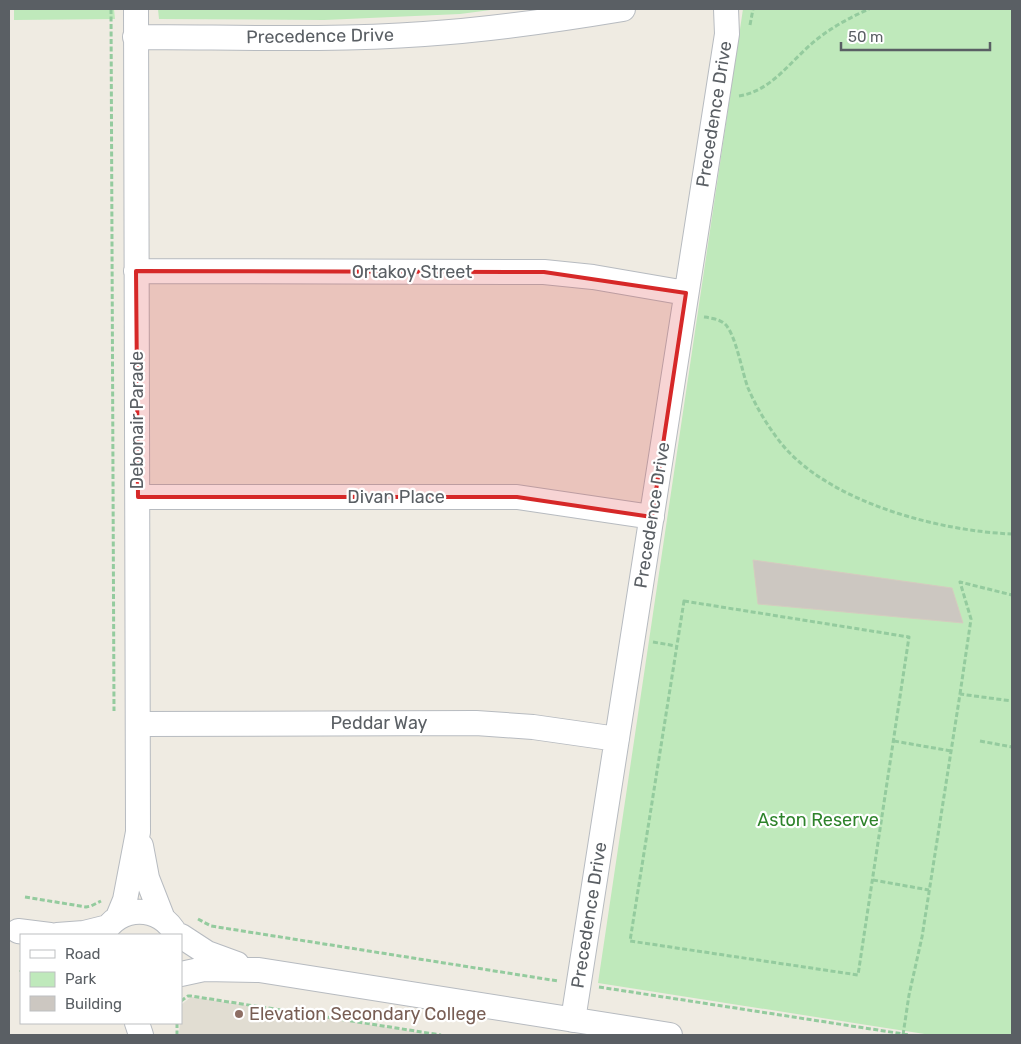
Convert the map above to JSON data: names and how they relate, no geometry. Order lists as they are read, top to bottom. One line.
{"streets":{"street":["Precedence Drive","Ortakoy Street","Debonair Parade","Divan Place","Peddar Way"]},"crossings":[["Precedence Drive","Ortakoy Street"],["Precedence Drive","Debonair Parade"],["Precedence Drive","Divan Place"],["Precedence Drive","Peddar Way"],["Ortakoy Street","Debonair Parade"],["Debonair Parade","Divan Place"],["Debonair Parade","Peddar Way"]],"parks":["Aston Reserve"],"places":["Elevation Secondary College"],"legend":["Road","Park","Building"],"scale_bar":"50 m"}
